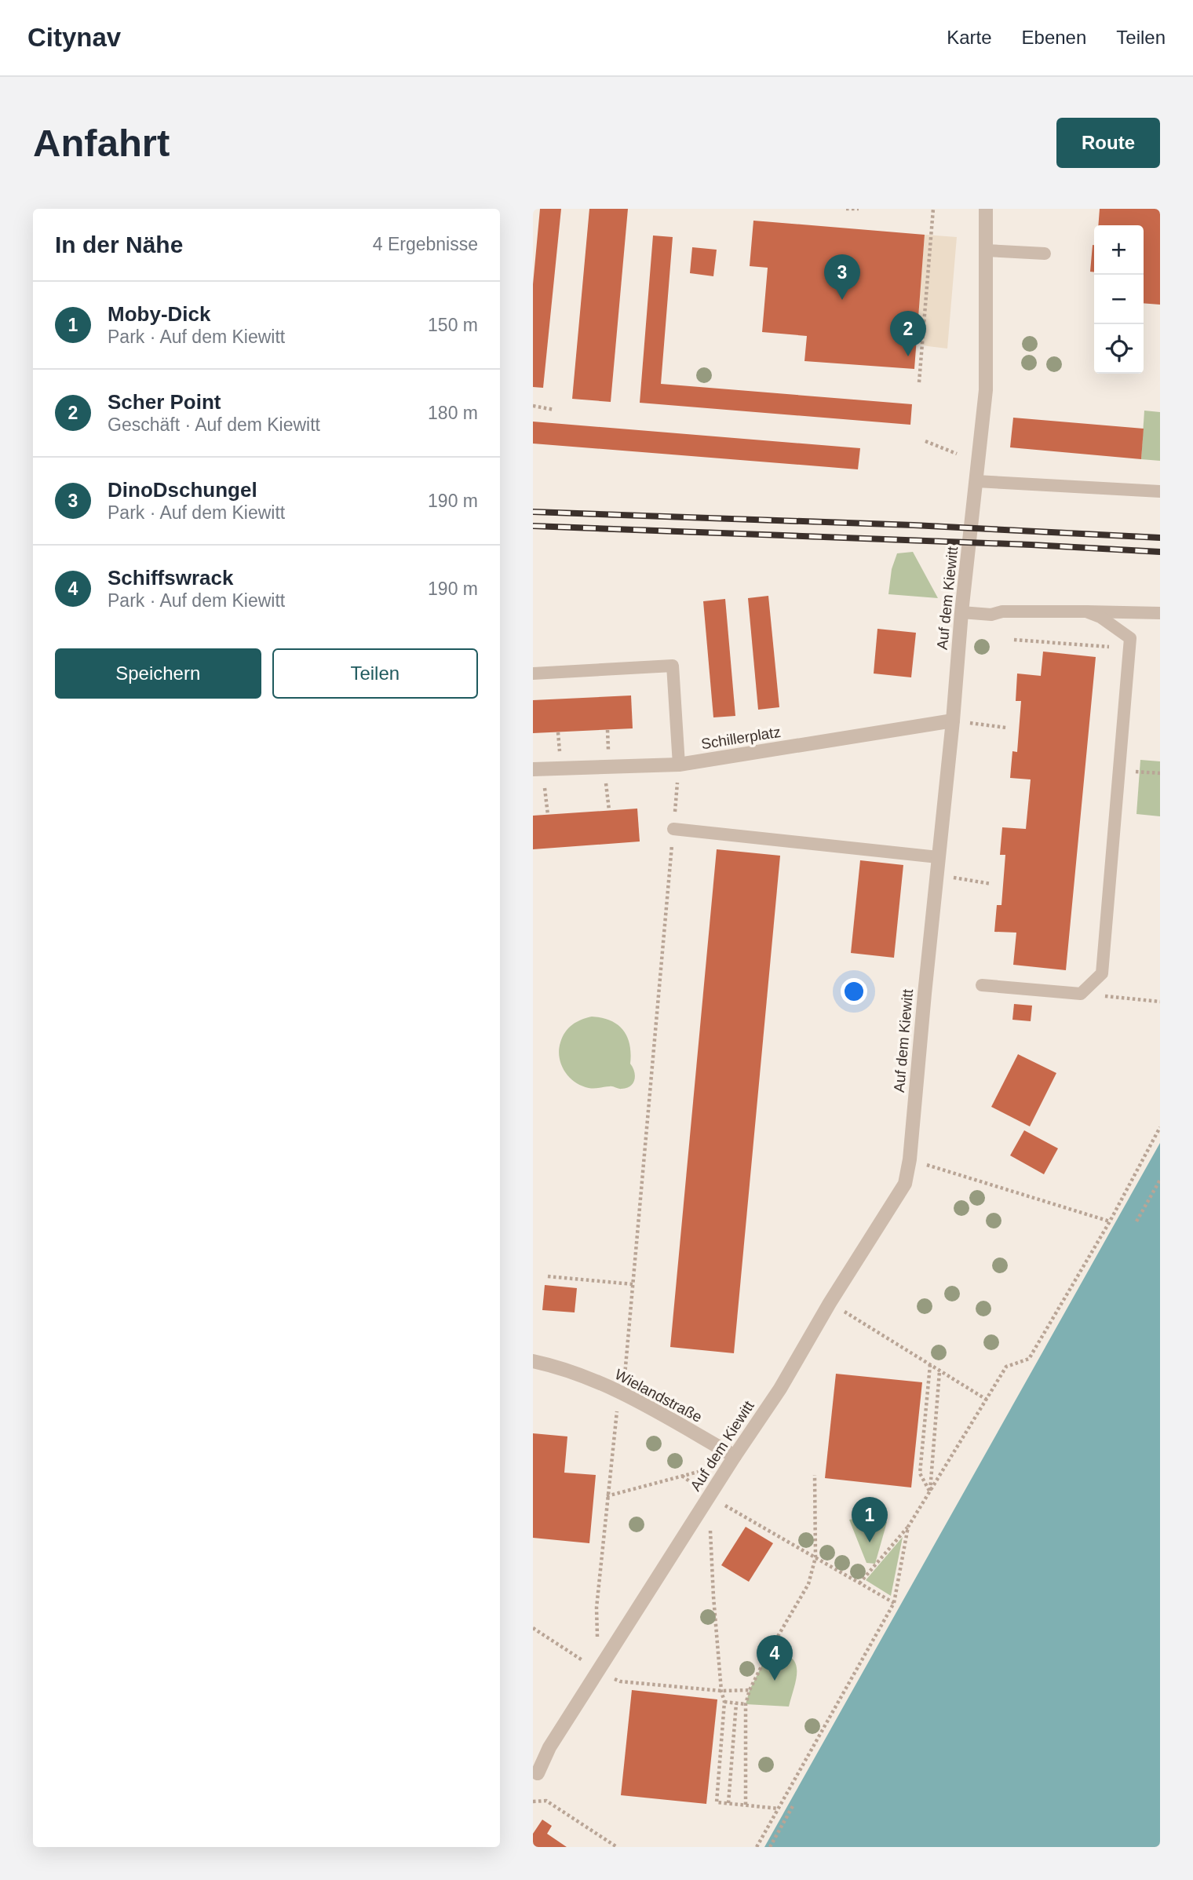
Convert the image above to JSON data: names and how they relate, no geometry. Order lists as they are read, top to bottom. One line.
{"streets":{"street":["Auf dem Kiewitt","Schillerplatz","Wielandstraße"]},"crossings":[["Auf dem Kiewitt","Schillerplatz"],["Auf dem Kiewitt","Wielandstraße"]],"page":{"header":"Citynav","nav":["Karte","Ebenen","Teilen"],"buttons":["Route",["Speichern","Teilen"]],"title":"Anfahrt","heading":["In der Nähe","4 Ergebnisse"],"map_buttons":["+","−"],"pins":["3","2","1","4"],"list":[{"mark":"1","name":"Moby-Dick","note":"Park · Auf dem Kiewitt","value":"150 m"},{"mark":"2","name":"Scher Point","note":"Geschäft · Auf dem Kiewitt","value":"180 m"},{"mark":"3","name":"DinoDschungel","note":"Park · Auf dem Kiewitt","value":"190 m"},{"mark":"4","name":"Schiffswrack","note":"Park · Auf dem Kiewitt","value":"190 m"}]}}
